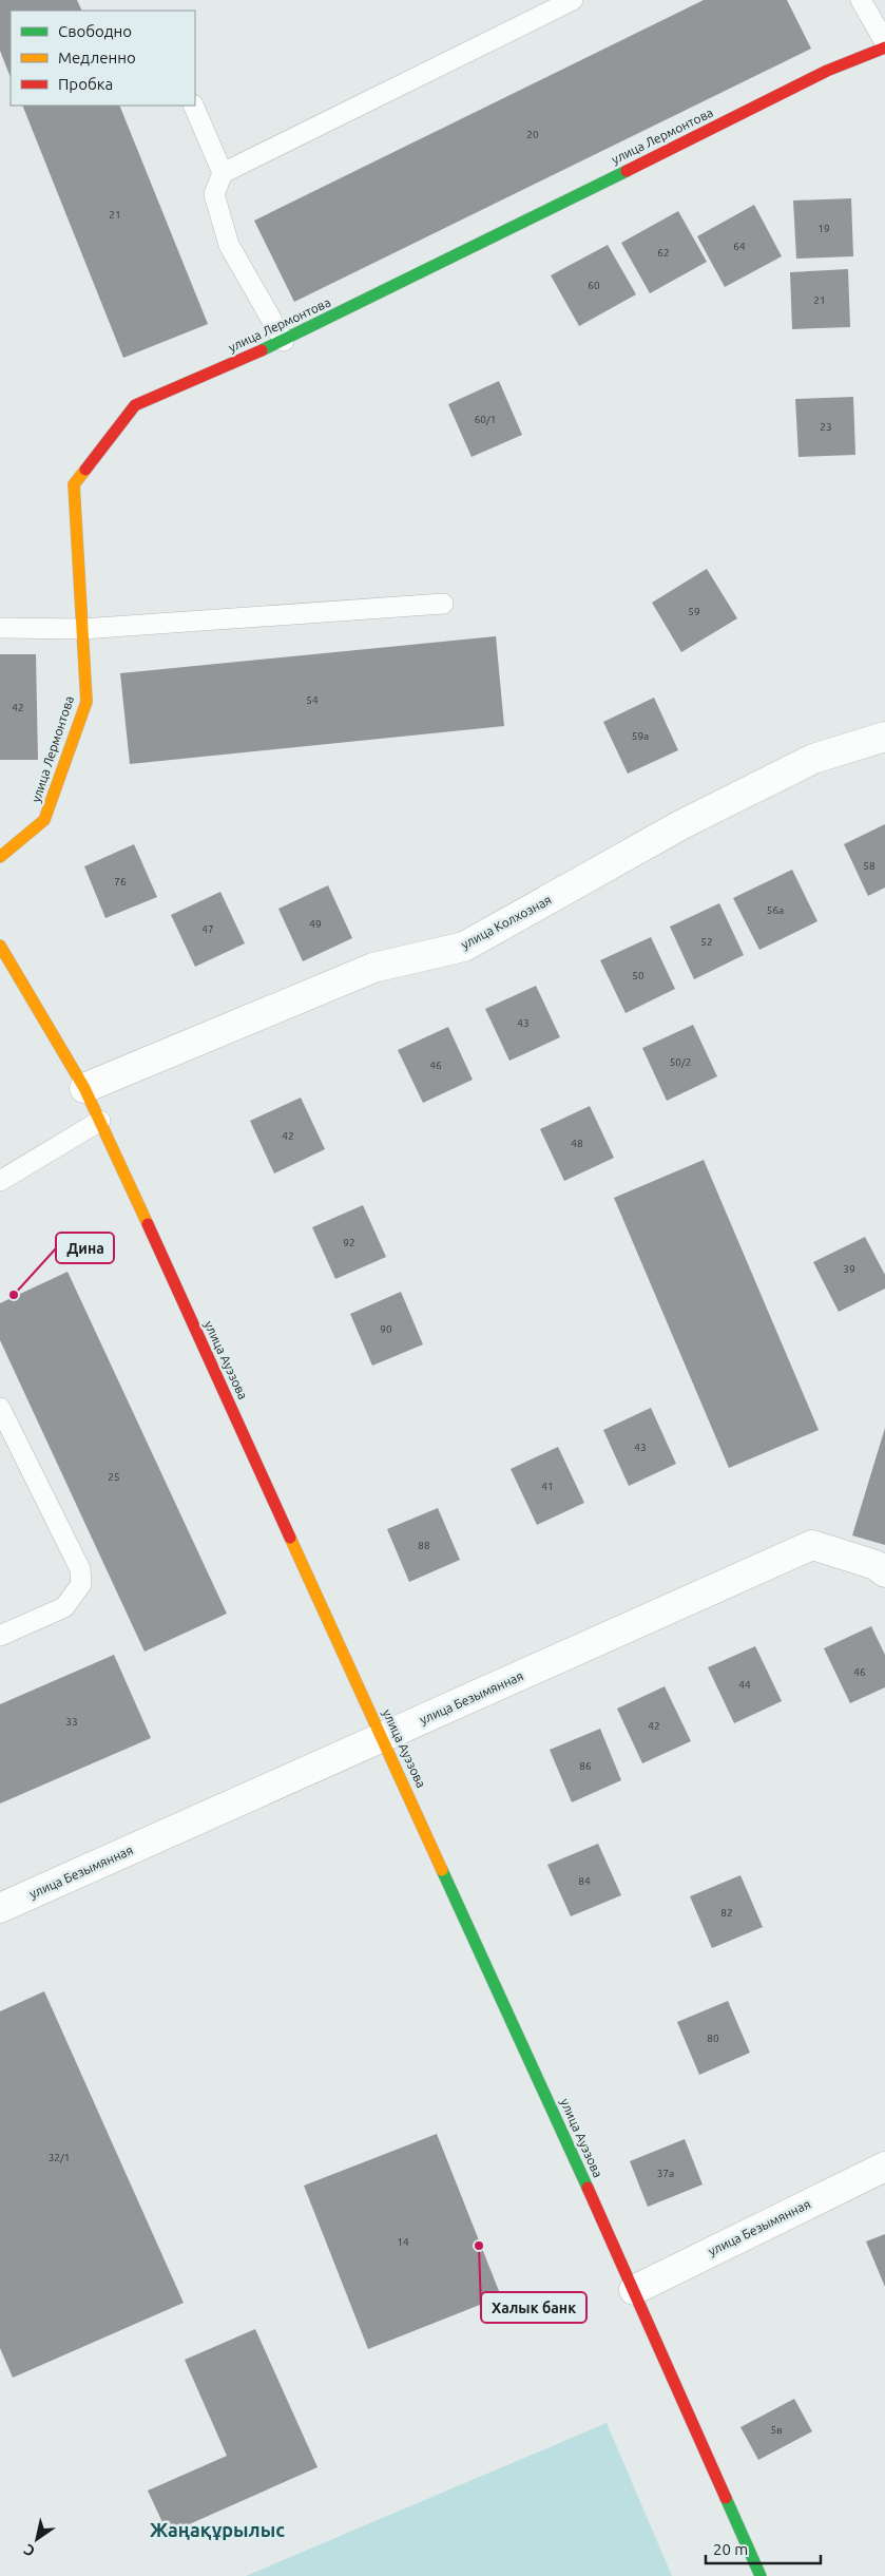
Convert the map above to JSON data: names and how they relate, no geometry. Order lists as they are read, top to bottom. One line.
{"streets":{"street":["улица Лермонтова","улица Колхозная","улица Ауэзова","улица Безымянная"]},"crossings":[["улица Колхозная","улица Ауэзова"],["улица Ауэзова","улица Безымянная"]],"districts":["Жаңақұрылыс"],"places":["Дина","Халык банк"],"house_numbers":["20","21","19","64","62","60","21","60/1","23","59","54","42","59а","58","76","56а","49","47","52","50","43","50/2","46","42","48","92","39","90","43","25","41","88","46","44","33","42","86","84","82","80","32/1","37а","14","5в"],"legend":["Свободно","Медленно","Пробка"],"scale_bar":"20 m","north":"bottom left"}
